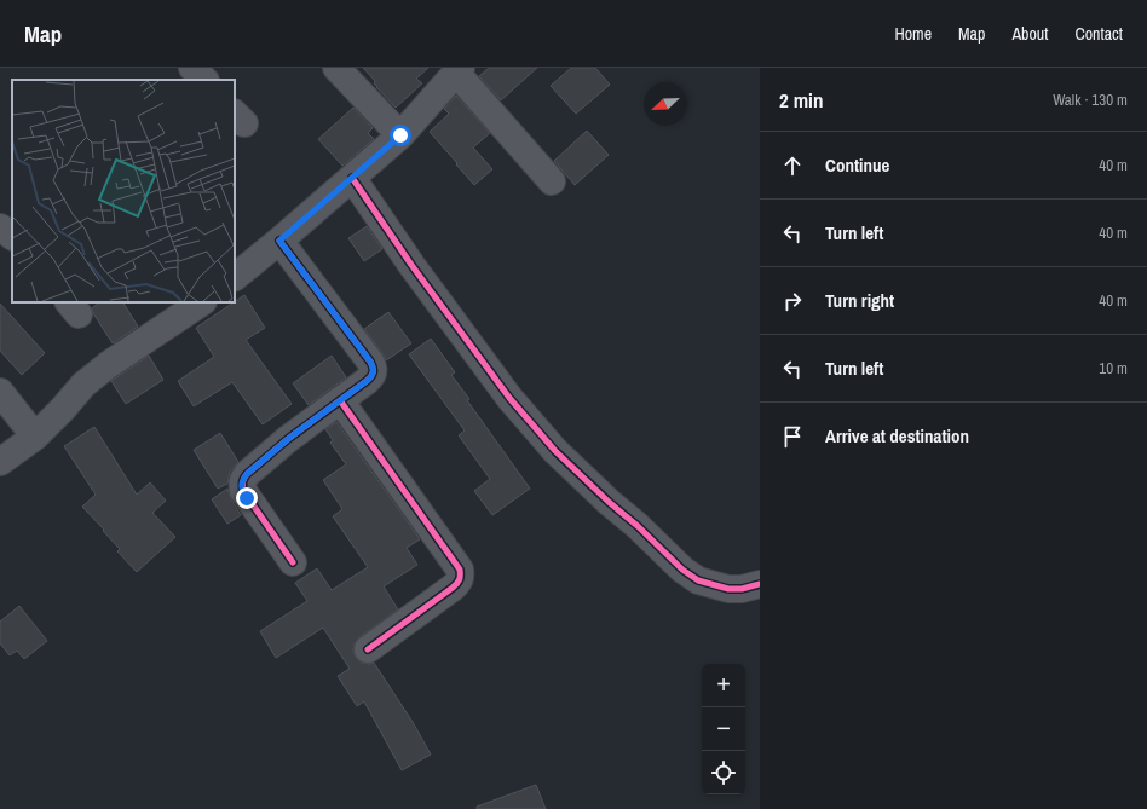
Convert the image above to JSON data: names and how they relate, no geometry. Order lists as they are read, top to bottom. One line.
{"north":"bottom left","page":{"header":"Map","nav":["Home","Map","About","Contact"],"heading":["2 min","Walk · 130 m"],"list":[["Continue","40 m"],["Turn left","40 m"],["Turn right","40 m"],["Turn left","10 m"],"Arrive at destination"],"map_buttons":["+","−"]}}
